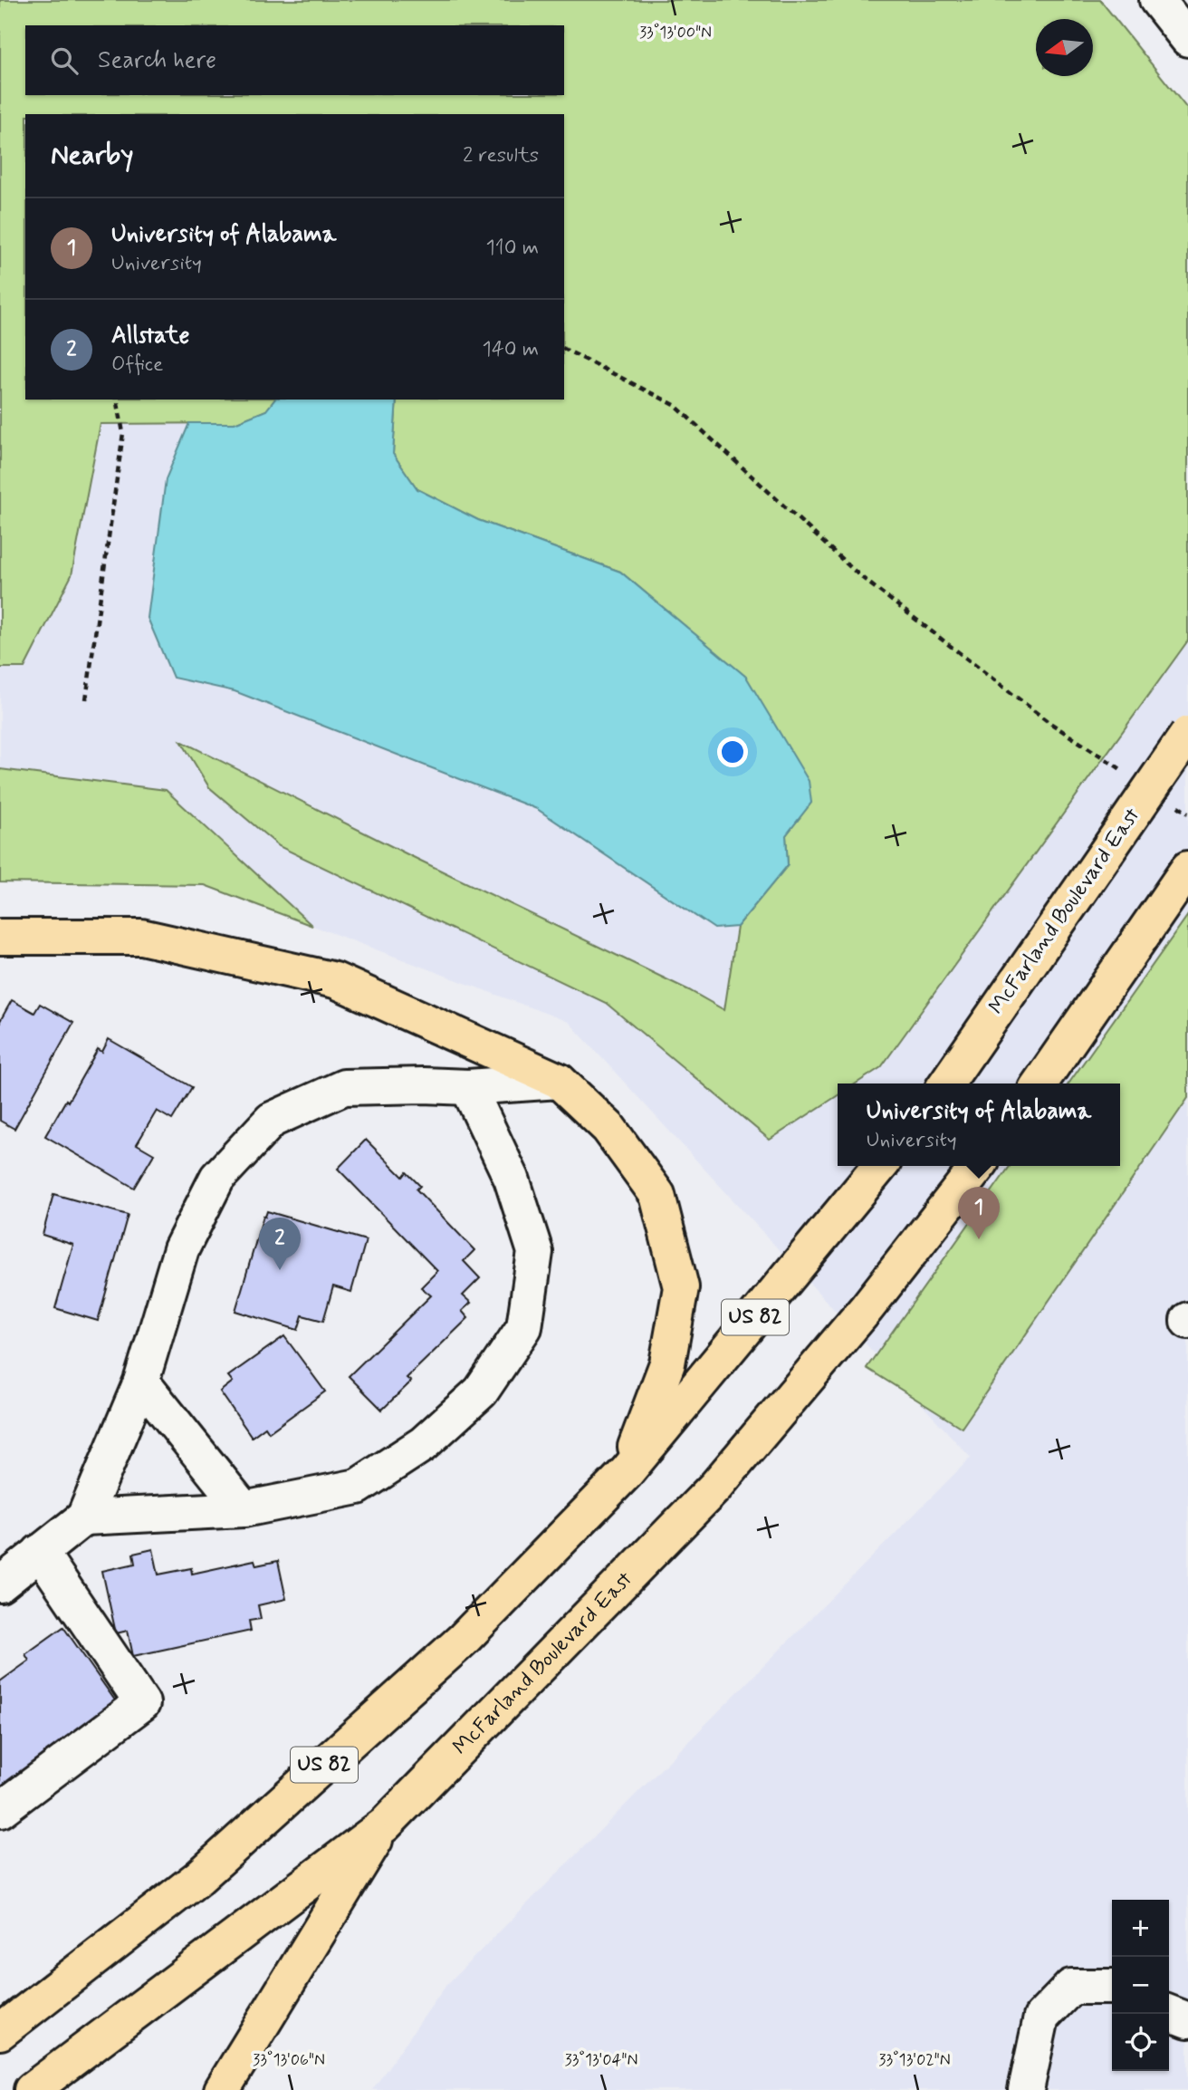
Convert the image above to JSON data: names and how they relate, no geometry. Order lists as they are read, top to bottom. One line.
{"streets":{"highway":["McFarland Boulevard East","US 82"]},"north":"left","page":{"search":"Search here","heading":["Nearby","2 results"],"list":[{"mark":"1","name":"University of Alabama","note":"University","value":"110 m"},{"mark":"2","name":"Allstate","note":"Office","value":"140 m"}],"popup":["University of Alabama","University"],"pins":["1","2"],"map_buttons":["+","−"]},"coordinates":["33°13'00\"N","33°13'06\"N","33°13'04\"N","33°13'02\"N"]}
